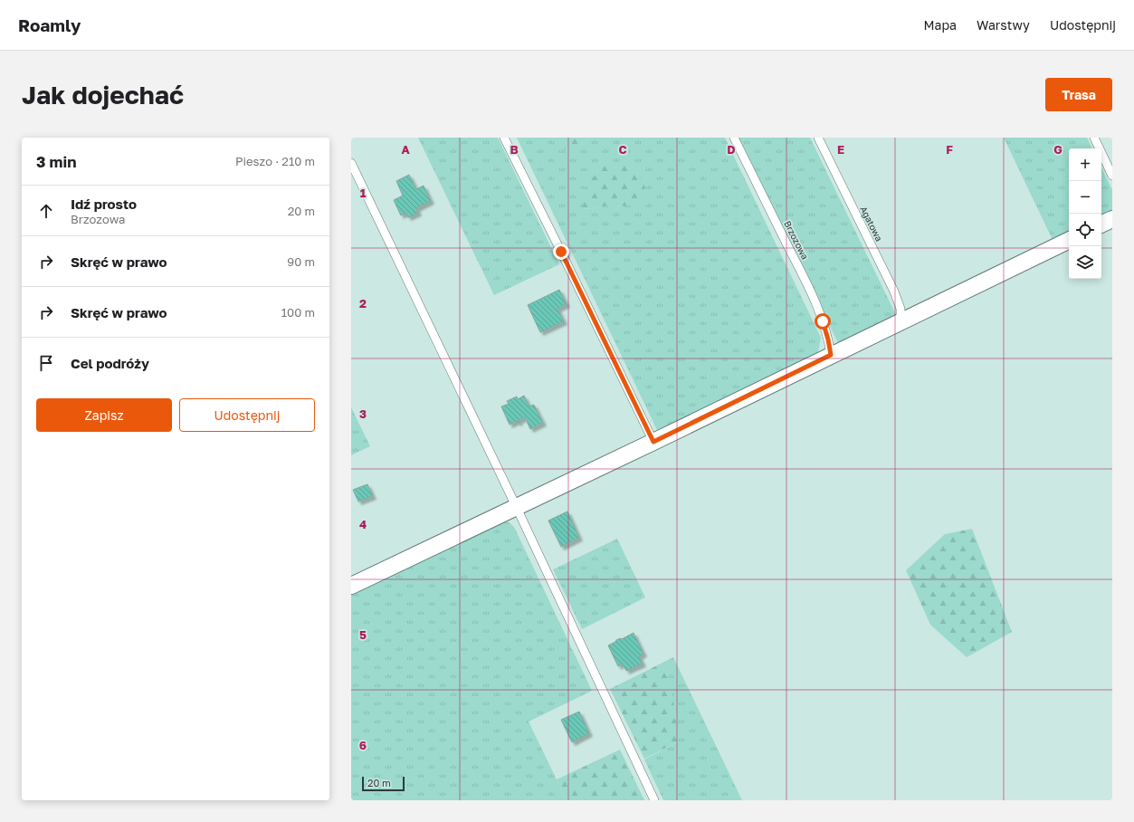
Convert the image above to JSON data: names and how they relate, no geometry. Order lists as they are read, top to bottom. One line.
{"streets":{"lane":["Agatowa","Brzozowa"]},"scale_bar":"20 m","page":{"header":"Roamly","nav":["Mapa","Warstwy","Udostępnij"],"buttons":["Trasa",["Zapisz","Udostępnij"]],"title":"Jak dojechać","heading":["3 min","Pieszo · 210 m"],"map_buttons":["+","−"],"list":[["Idź prosto","Brzozowa","20 m"],["Skręć w prawo","90 m"],["Skręć w prawo","100 m"],"Cel podróży"],"scale":"20 m"},"grid":{"columns":["A","B","C","D","E","F","G"],"rows":["1","2","3","4","5","6"]}}
